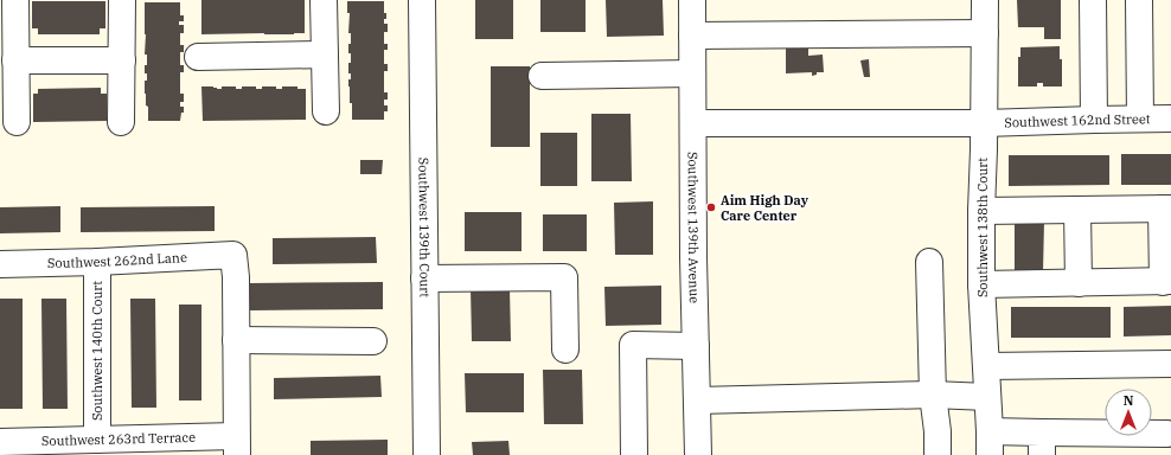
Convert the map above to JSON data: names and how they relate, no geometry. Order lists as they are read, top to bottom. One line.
{"streets":{"street":["Southwest 162nd Street","Southwest 139th Court","Southwest 139th Avenue","Southwest 138th Court","Southwest 262nd Lane","Southwest 140th Court","Southwest 263rd Terrace"]},"crossings":[["Southwest 162nd Street","Southwest 139th Avenue"],["Southwest 162nd Street","Southwest 138th Court"],["Southwest 262nd Lane","Southwest 140th Court"],["Southwest 140th Court","Southwest 263rd Terrace"]],"places":["Aim High Day Care Center"],"north":"top"}
